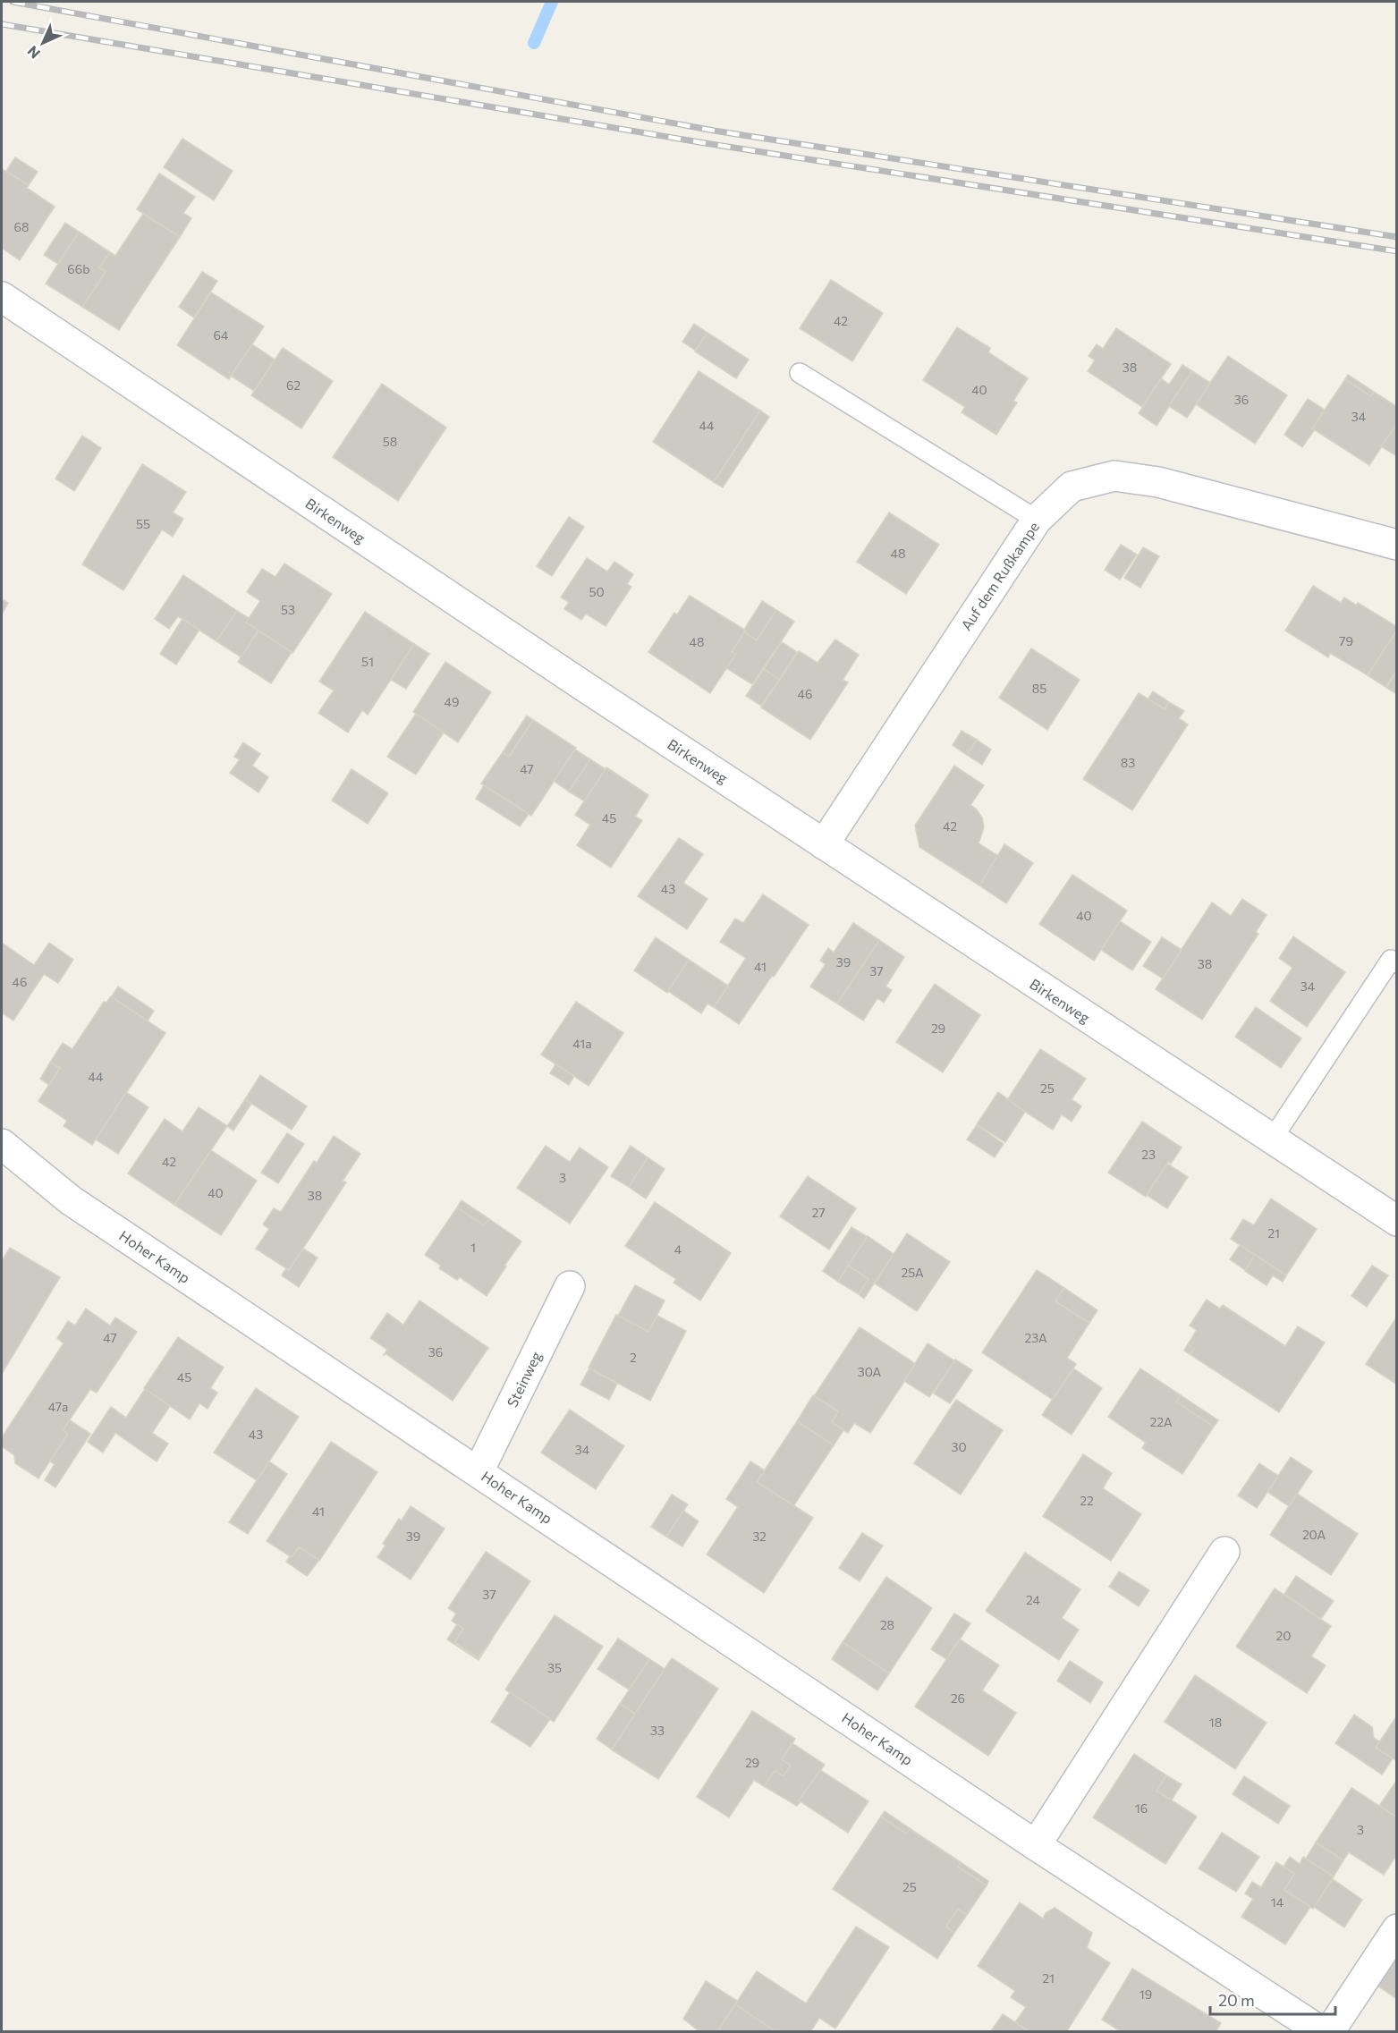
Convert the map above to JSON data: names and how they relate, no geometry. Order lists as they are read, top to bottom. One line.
{"streets":{"street":["Birkenweg","Auf dem Rußkampe","Hoher Kamp","Steinweg"]},"crossings":[["Birkenweg","Auf dem Rußkampe"],["Hoher Kamp","Steinweg"]],"house_numbers":["68","66b","42","64","38","62","40","36","34","44","58","55","48","50","53","79","48","51","85","46","49","83","47","45","42","43","40","39","38","41","37","46","34","29","41a","44","25","23","42","3","40","38","27","21","1","4","25A","47","23A","36","2","30A","45","47a","22A","43","30","34","22","41","20A","39","32","37","24","28","20","35","26","18","33","29","16","3","25","14","21","19"],"scale_bar":"20 m","north":"bottom left"}
